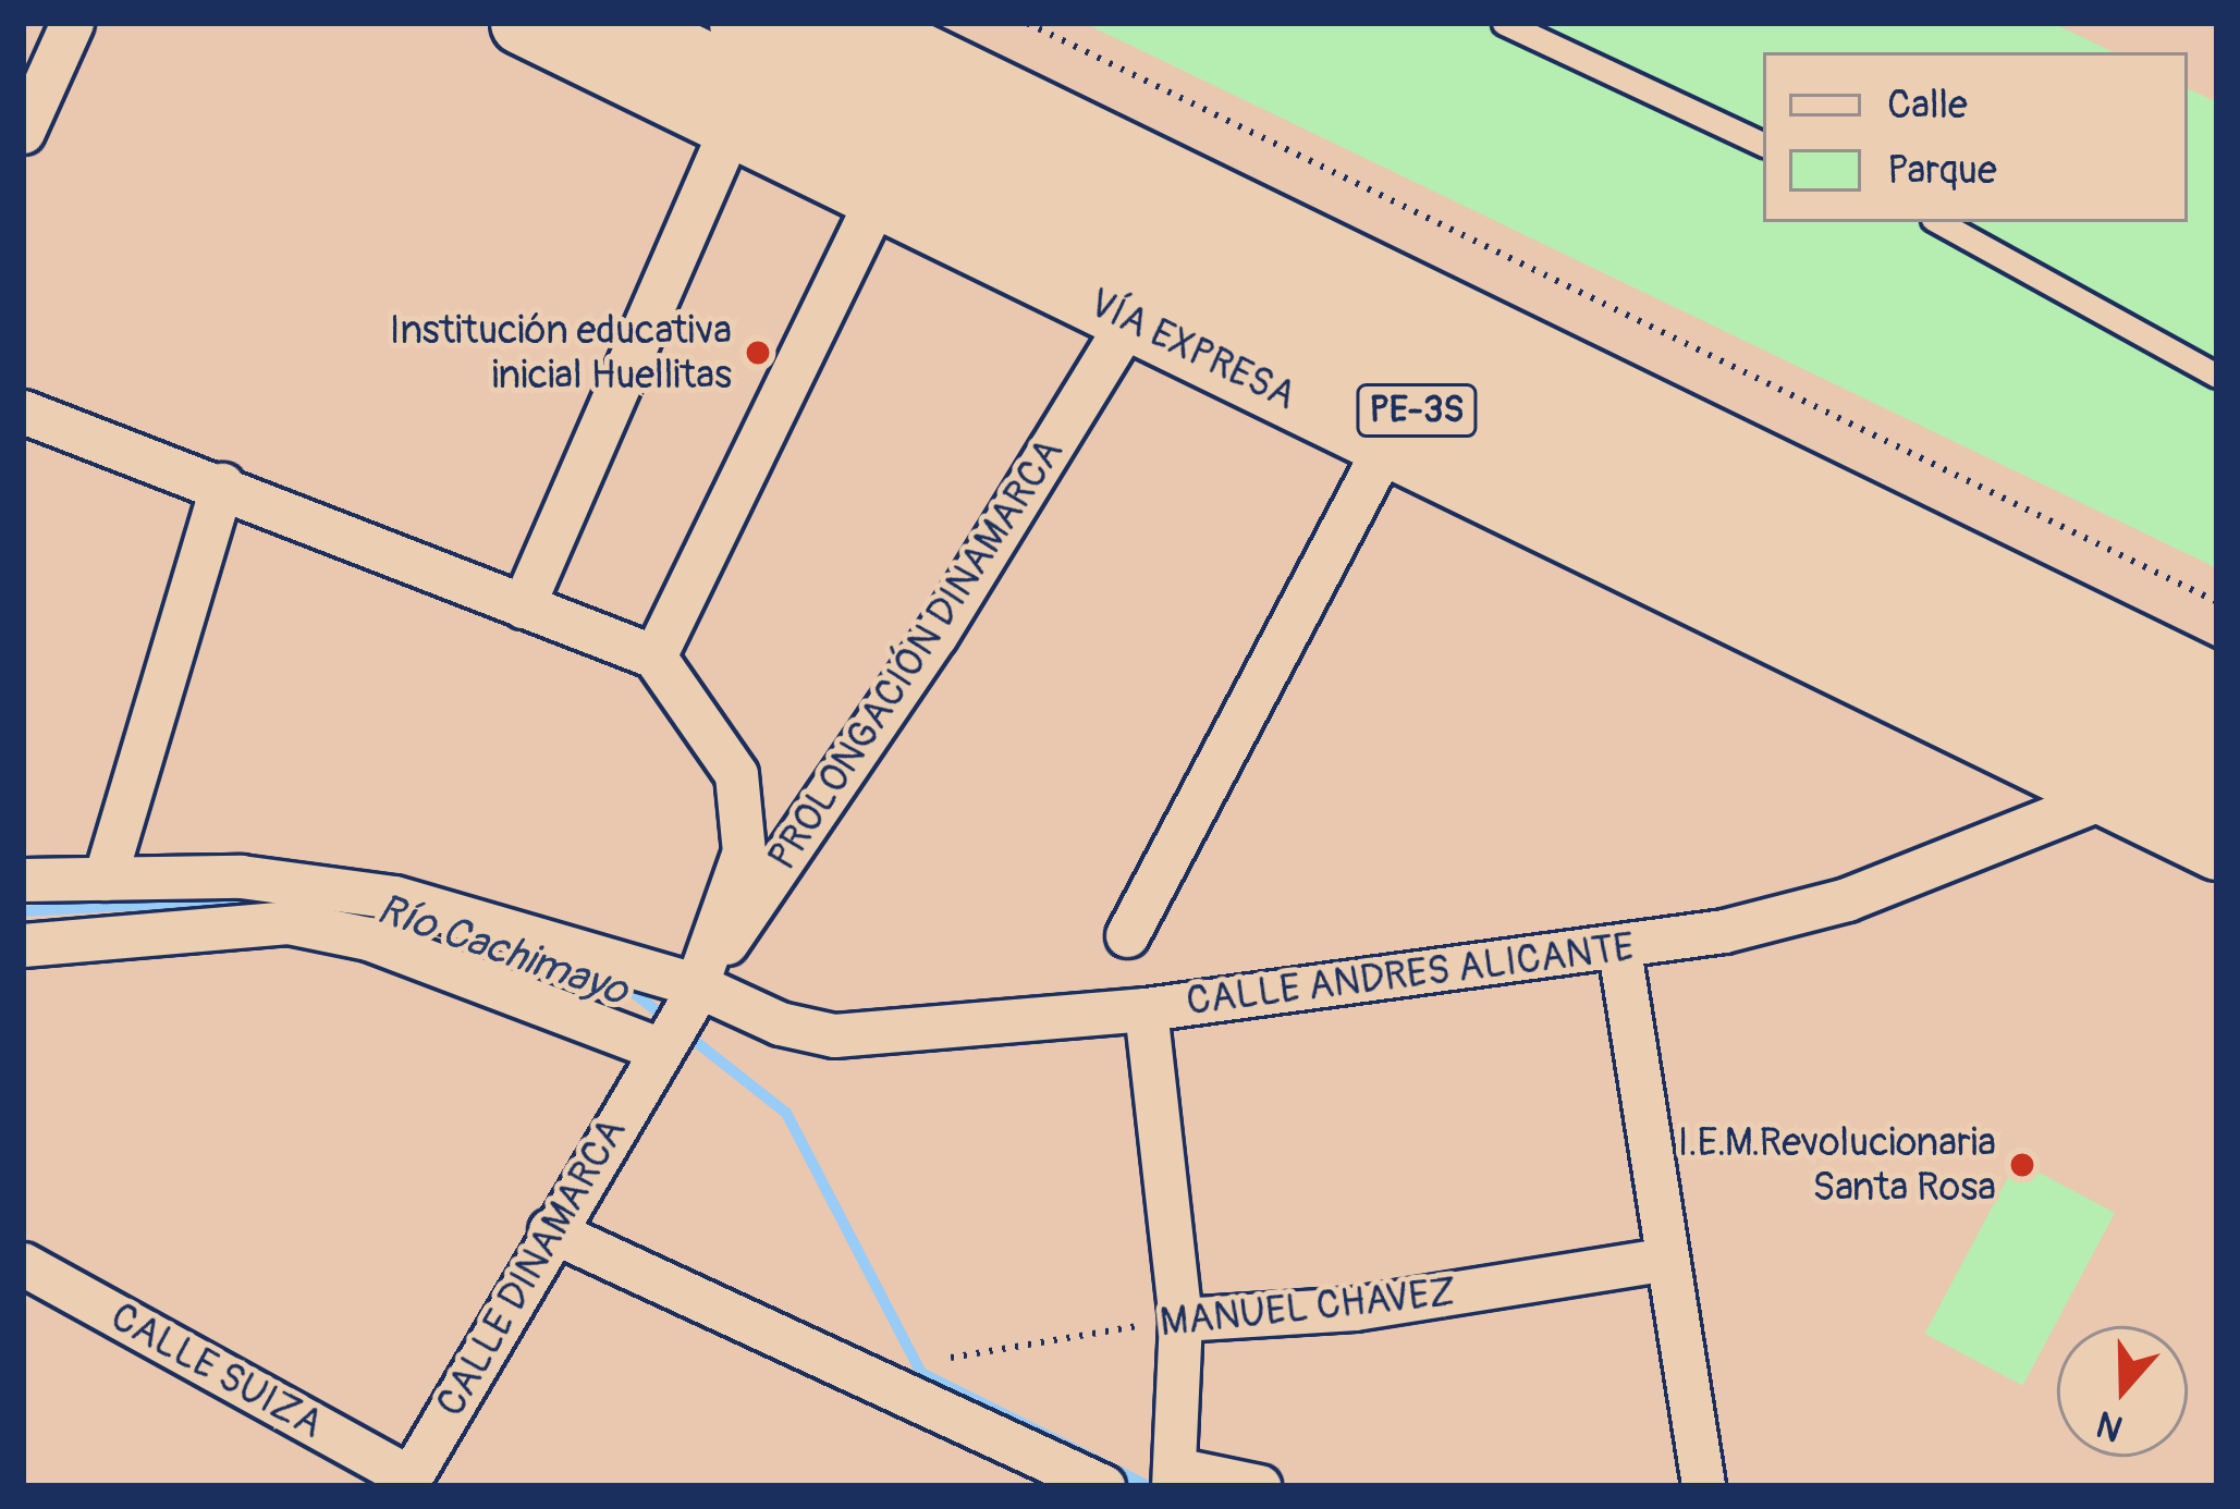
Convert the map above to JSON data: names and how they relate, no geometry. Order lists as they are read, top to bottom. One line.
{"streets":{"main road":["VÍA EXPRESA","PE-3S"],"street":["PROLONGACIÓN DINAMARCA","CALLE ANDRES ALICANTE","CALLE DINAMARCA","MANUEL CHAVEZ","CALLE SUIZA"]},"crossings":[["VÍA EXPRESA","PROLONGACIÓN DINAMARCA"],["VÍA EXPRESA","CALLE ANDRES ALICANTE"],["PROLONGACIÓN DINAMARCA","CALLE ANDRES ALICANTE"],["PROLONGACIÓN DINAMARCA","CALLE DINAMARCA"],["CALLE ANDRES ALICANTE","CALLE DINAMARCA"],["CALLE DINAMARCA","CALLE SUIZA"]],"water":["Río Cachimayo"],"places":["Institución educativa inicial Huellitas","I.E.M.Revolucionaria Santa Rosa"],"legend":["Calle","Parque"],"north":"bottom"}
